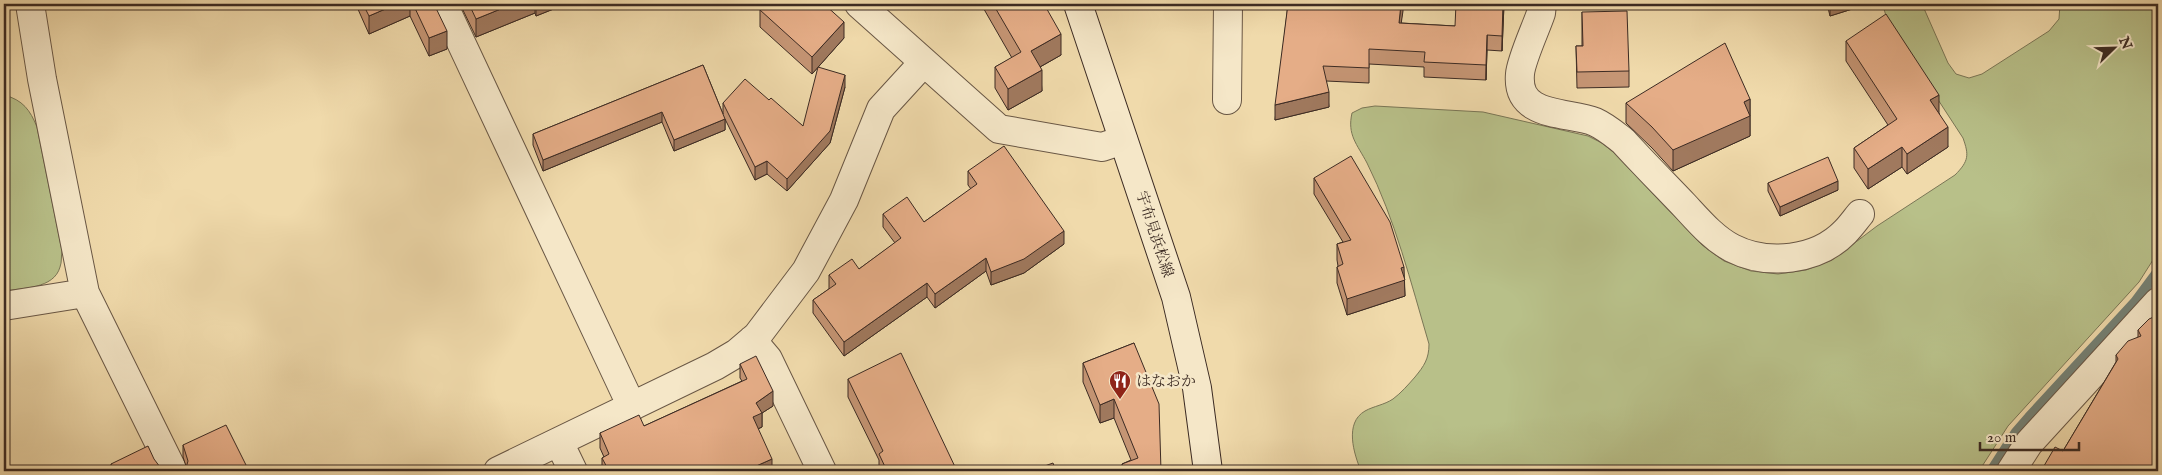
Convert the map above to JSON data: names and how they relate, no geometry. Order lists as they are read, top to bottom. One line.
{"streets":{"street":["宇布見浜松線"]},"places":{"restaurant":["はなおか"]},"scale_bar":"20 m","north":"top right"}
